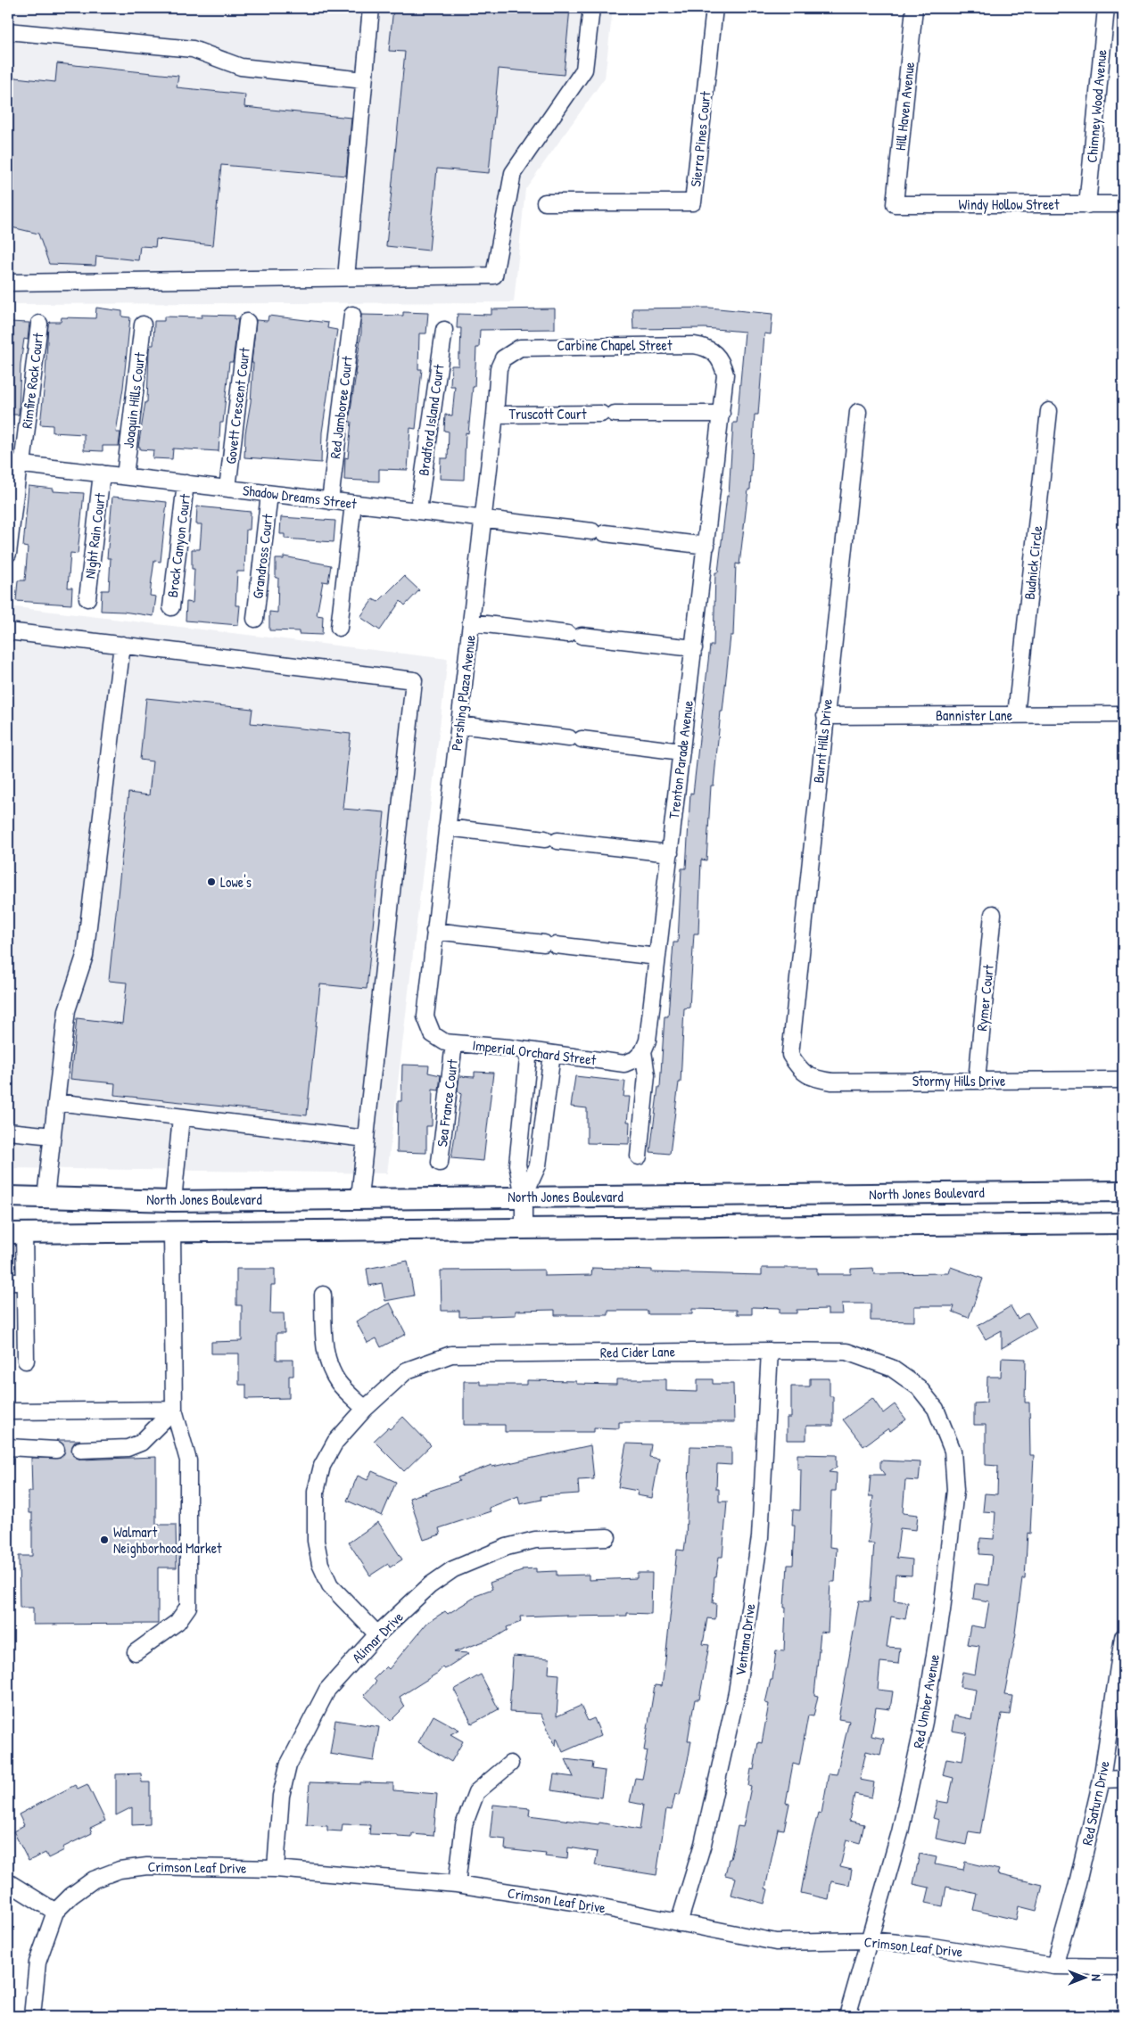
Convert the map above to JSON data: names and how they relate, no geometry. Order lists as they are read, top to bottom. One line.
{"streets":{"main road":["North Jones Boulevard"],"street":["Hill Haven Avenue","Chimney Wood Avenue","Sierra Pines Court","Windy Hollow Street","Carbine Chapel Street","Rimfire Rock Court","Joaquin Hills Court","Govett Crescent Court","Red Jamboree Court","Truscott Court","Bradford Island Court","Shadow Dreams Street","Night Rain Court","Brock Canyon Court","Grandross Court","Budnick Circle","Pershing Plaza Avenue","Bannister Lane","Burnt Hills Drive","Trenton Parade Avenue","Rymer Court","Imperial Orchard Street","Stormy Hills Drive","Sea France Court","Red Cider Lane","Alimar Drive","Ventana Drive","Red Umber Avenue","Red Saturn Drive","Crimson Leaf Drive"]},"crossings":[["Hill Haven Avenue","Windy Hollow Street"],["Chimney Wood Avenue","Windy Hollow Street"],["Carbine Chapel Street","Pershing Plaza Avenue"],["Carbine Chapel Street","Trenton Parade Avenue"],["Rimfire Rock Court","Shadow Dreams Street"],["Joaquin Hills Court","Shadow Dreams Street"],["Govett Crescent Court","Shadow Dreams Street"],["Red Jamboree Court","Shadow Dreams Street"],["Truscott Court","Pershing Plaza Avenue"],["Truscott Court","Trenton Parade Avenue"],["Bradford Island Court","Shadow Dreams Street"],["Shadow Dreams Street","Night Rain Court"],["Shadow Dreams Street","Brock Canyon Court"],["Shadow Dreams Street","Grandross Court"],["Shadow Dreams Street","Pershing Plaza Avenue"],["Shadow Dreams Street","Trenton Parade Avenue"],["Budnick Circle","Bannister Lane"],["Pershing Plaza Avenue","Imperial Orchard Street"],["Bannister Lane","Burnt Hills Drive"],["Burnt Hills Drive","Stormy Hills Drive"],["Trenton Parade Avenue","Imperial Orchard Street"],["Rymer Court","Stormy Hills Drive"],["Imperial Orchard Street","Sea France Court"],["Red Cider Lane","Alimar Drive"],["Red Cider Lane","Ventana Drive"],["Red Cider Lane","Red Umber Avenue"],["Alimar Drive","Crimson Leaf Drive"],["Ventana Drive","Crimson Leaf Drive"],["Red Umber Avenue","Crimson Leaf Drive"],["Red Saturn Drive","Crimson Leaf Drive"]],"places":["Lowe's","Walmart Neighborhood Market"],"north":"right"}
